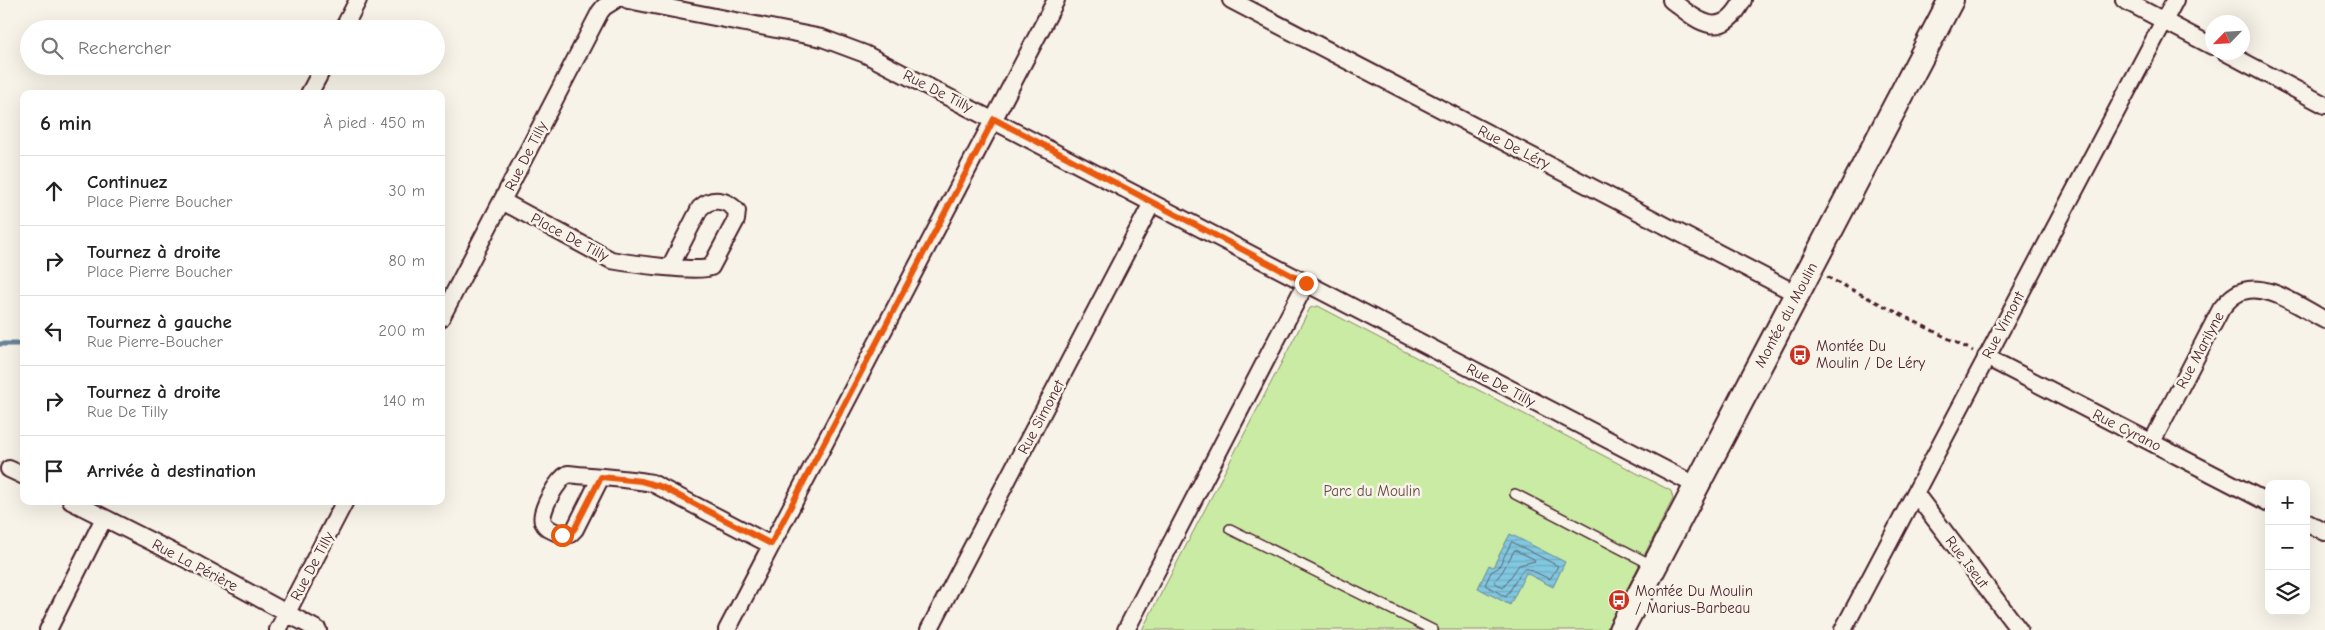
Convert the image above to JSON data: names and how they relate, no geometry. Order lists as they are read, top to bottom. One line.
{"streets":{"street":["Rue De Tilly","Rue De Léry","Place De Tilly","Montée du Moulin","Rue Vimont","Rue Marilyne","Rue Simonet","Rue Cyrano","Rue Iseut","Rue La Périère"]},"crossings":[["Rue De Tilly","Place De Tilly"],["Rue De Tilly","Montée du Moulin"],["Rue De Tilly","Rue Simonet"],["Rue De Tilly","Rue La Périère"],["Rue De Léry","Montée du Moulin"],["Rue Vimont","Rue Cyrano"],["Rue Vimont","Rue Iseut"],["Rue Marilyne","Rue Cyrano"]],"parks":["Parc du Moulin"],"places":{"bus stop":["Montée Du Moulin / De Léry","Montée Du Moulin / Marius-Barbeau"]},"north":"bottom left","page":{"search":"Rechercher","heading":["6 min","À pied · 450 m"],"list":[["Continuez","Place Pierre Boucher","30 m"],["Tournez à droite","Place Pierre Boucher","80 m"],["Tournez à gauche","Rue Pierre-Boucher","200 m"],["Tournez à droite","Rue De Tilly","140 m"],"Arrivée à destination"],"map_buttons":["+","−"]}}
